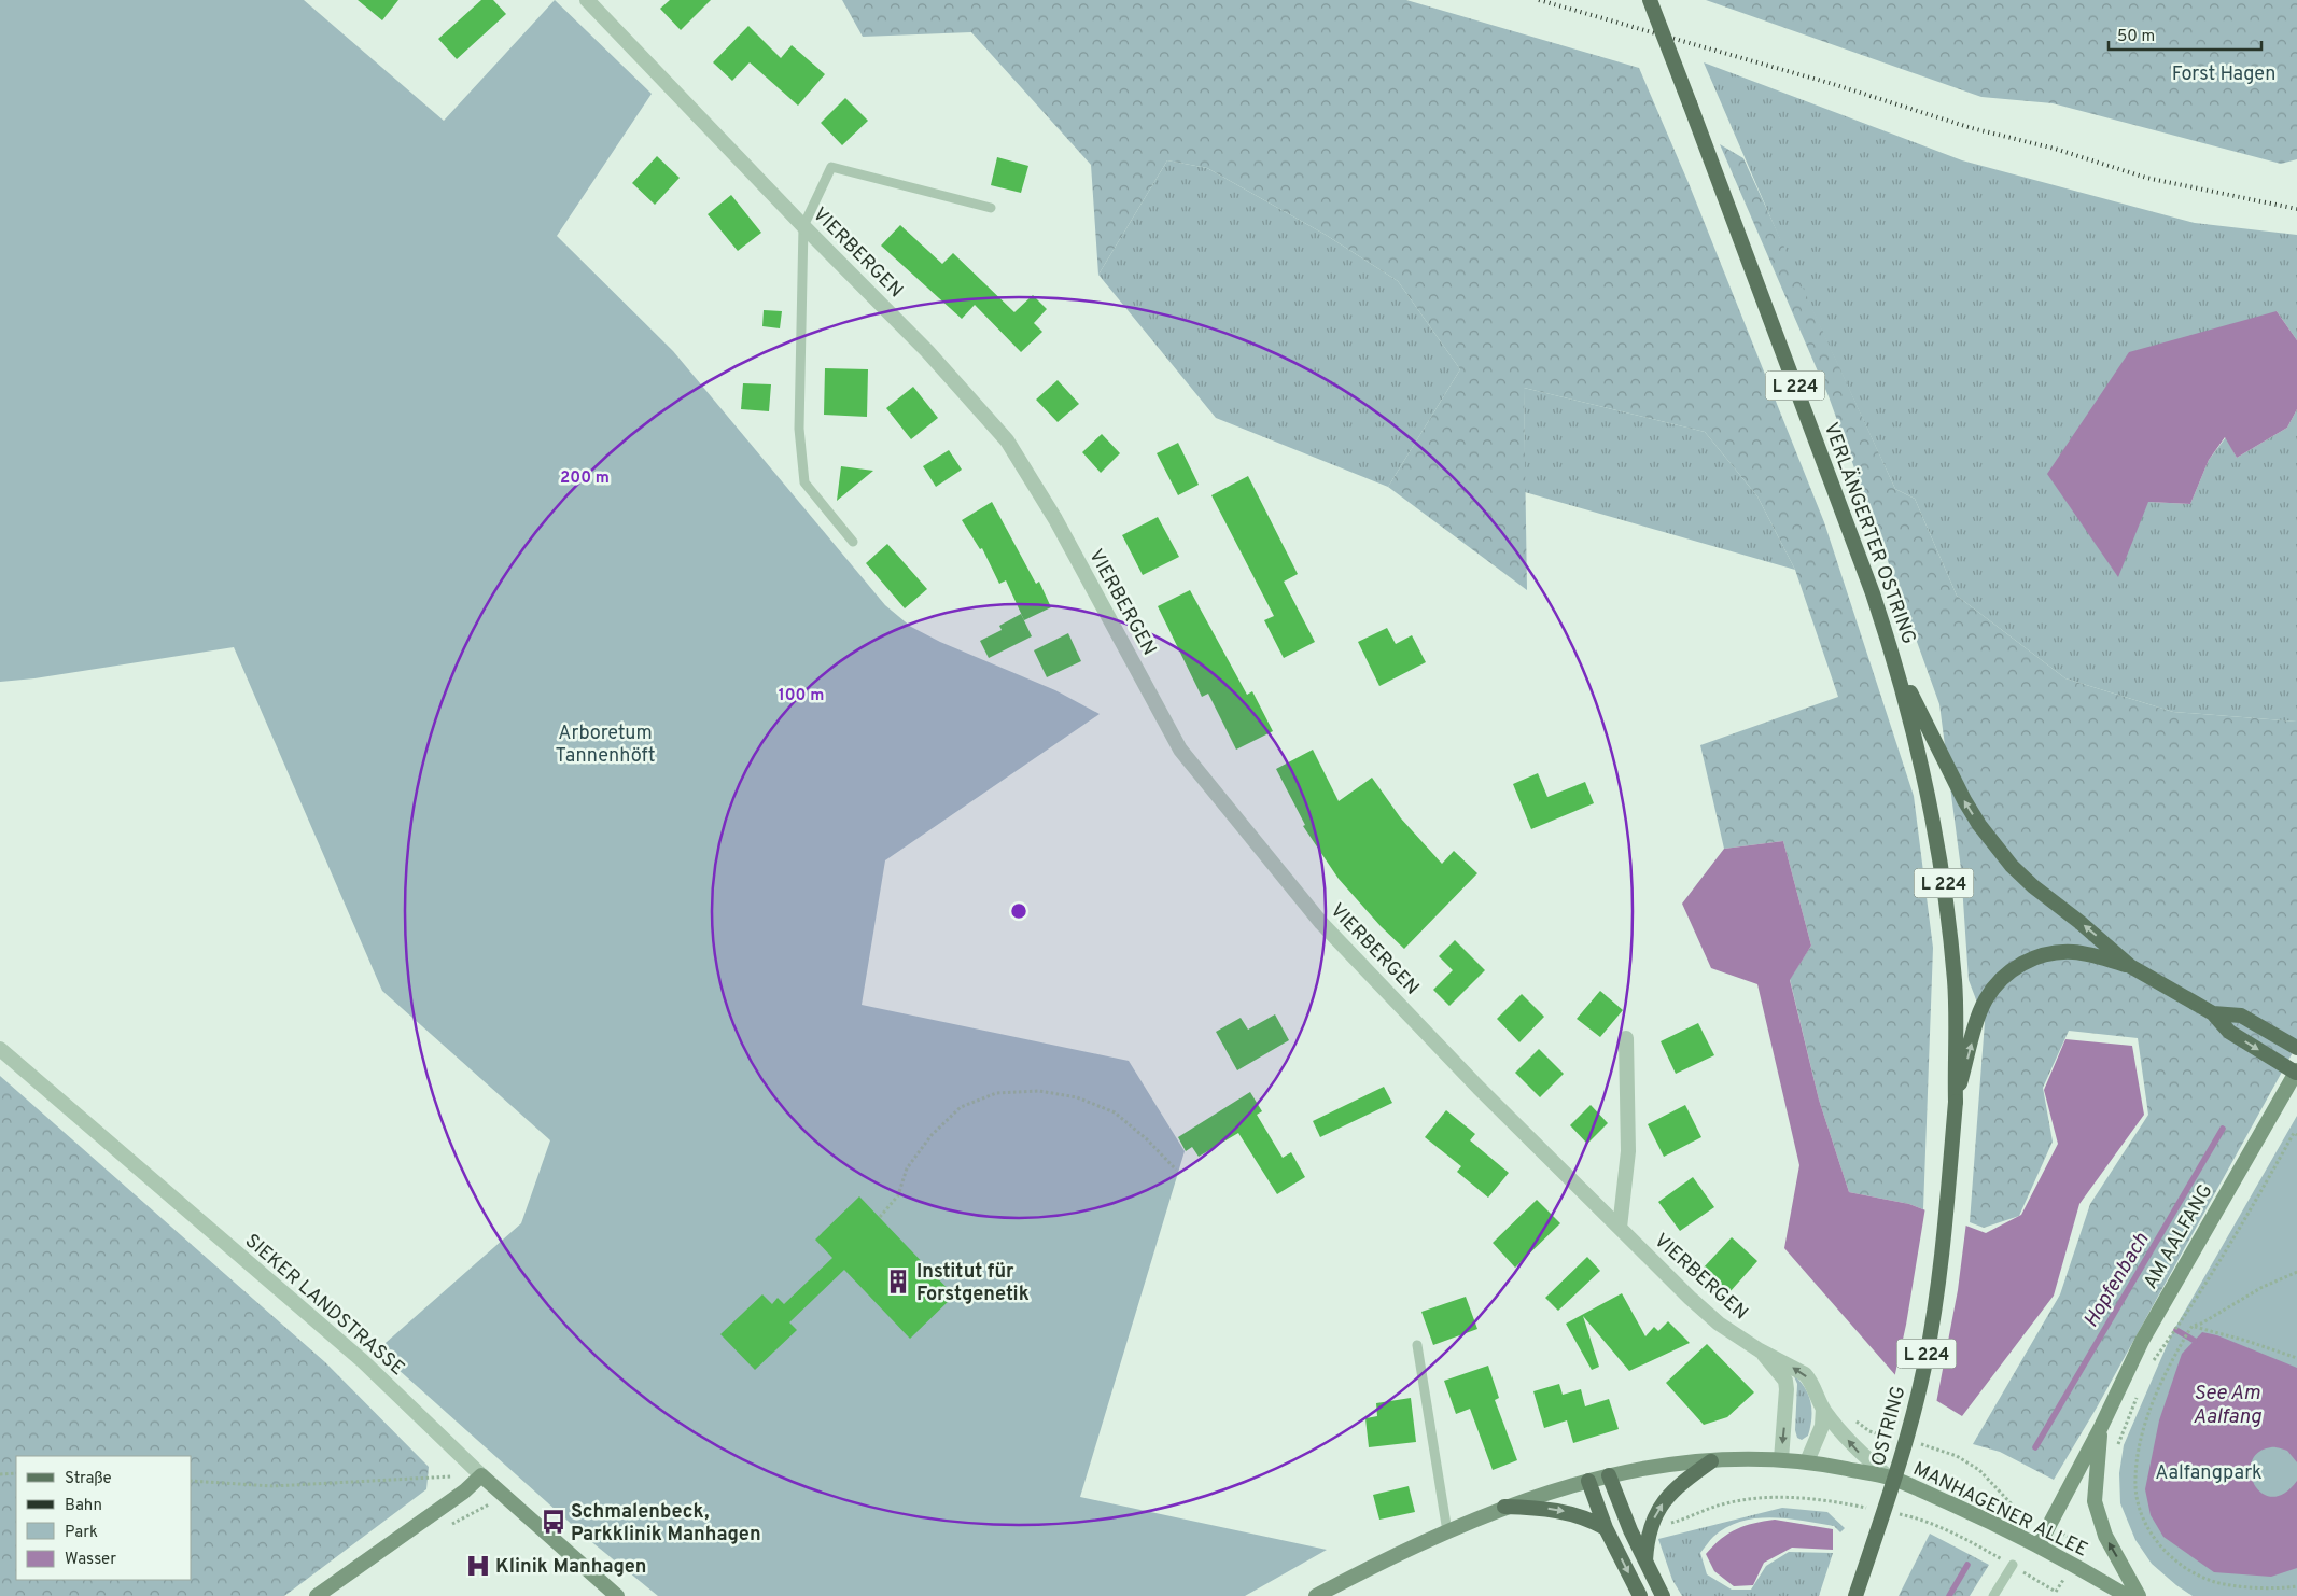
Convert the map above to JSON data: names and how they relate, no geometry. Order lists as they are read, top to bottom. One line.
{"streets":{"main road":["L 224","VERLÄNGERTER OSTRING","AM AALFANG","SIEKER LANDSTRASSE","OSTRING","MANHAGENER ALLEE"],"street":["VIERBERGEN"]},"crossings":[["VIERBERGEN","MANHAGENER ALLEE"],["VERLÄNGERTER OSTRING","OSTRING"],["AM AALFANG","MANHAGENER ALLEE"]],"water":["Hopfenbach","See Am Aalfang"],"parks":["Forst Hagen","Arboretum Tannenhöft","Aalfangpark"],"places":{"building":["Institut für Forstgenetik"],"bus stop":["Schmalenbeck, Parkklinik Manhagen"],"hospital":["Klinik Manhagen"]},"legend":["Straße","Bahn","Park","Wasser"],"scale_bar":"50 m","rings":["200 m","100 m"]}
